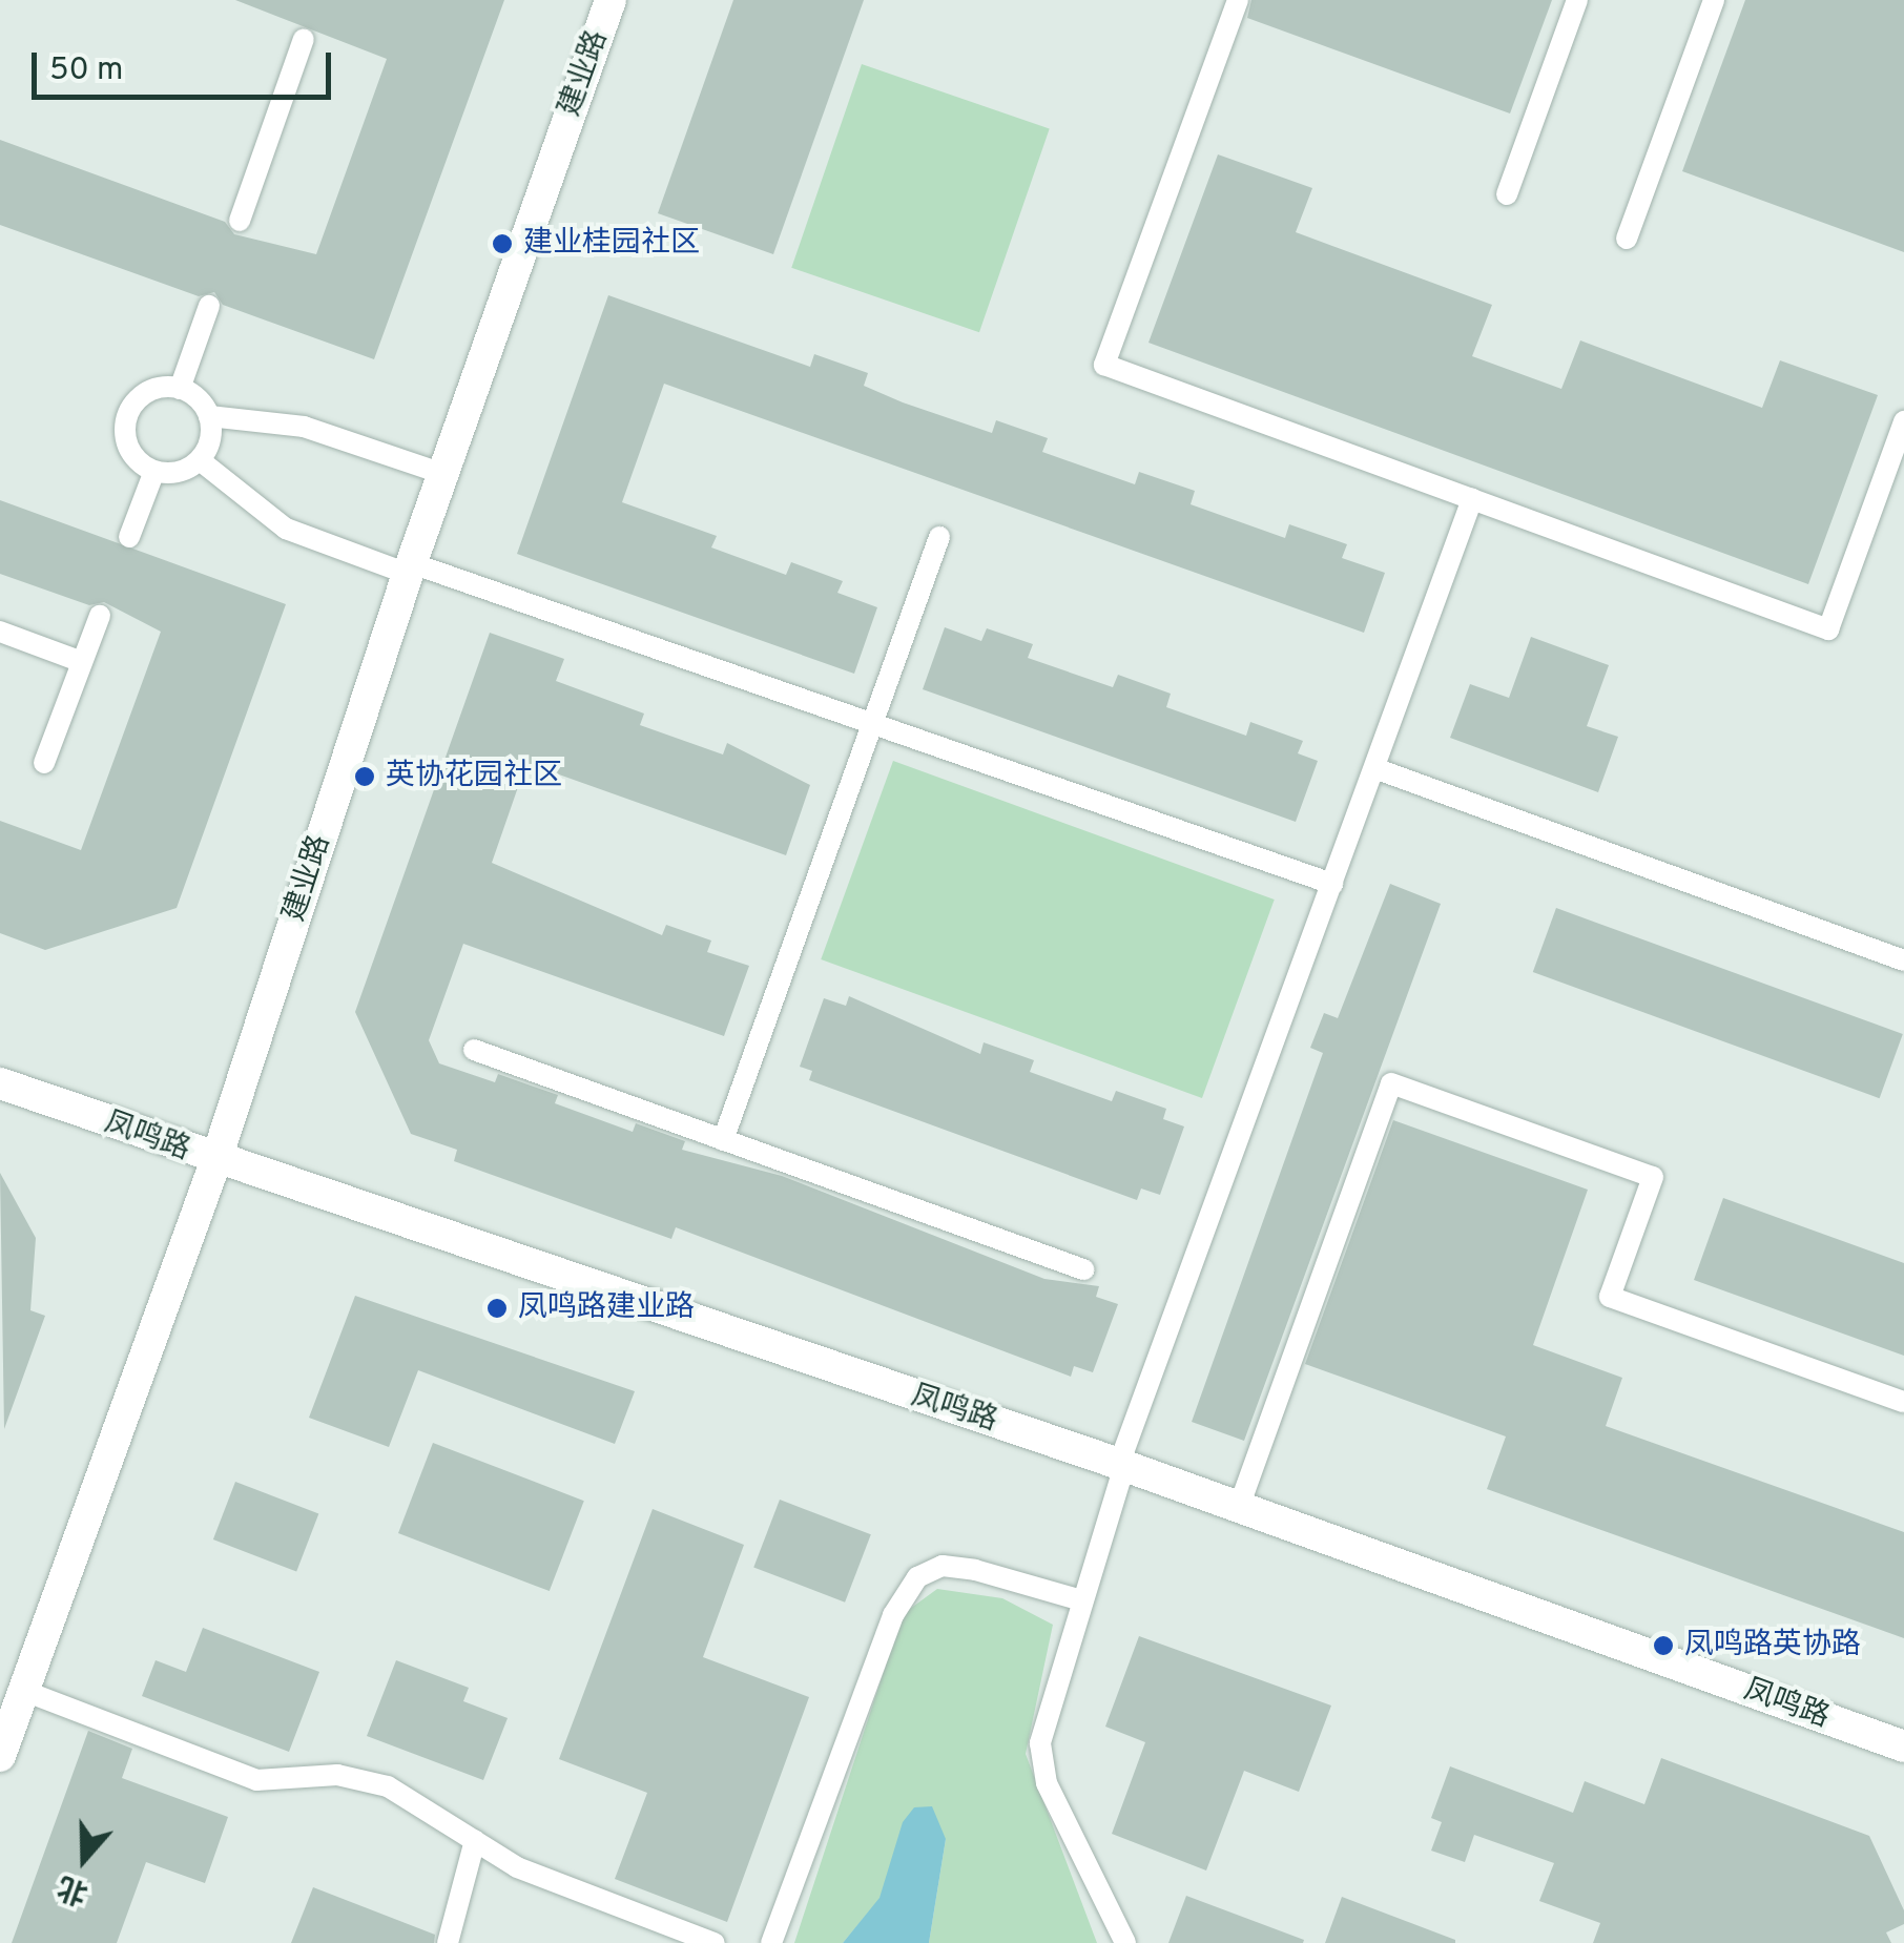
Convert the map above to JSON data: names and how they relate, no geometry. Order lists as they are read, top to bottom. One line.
{"streets":{"street":["建业路","凤鸣路"]},"crossings":[["建业路","凤鸣路"]],"places":["建业桂园社区","英协花园社区","凤鸣路建业路","凤鸣路英协路"],"scale_bar":"50 m","north":"bottom"}
